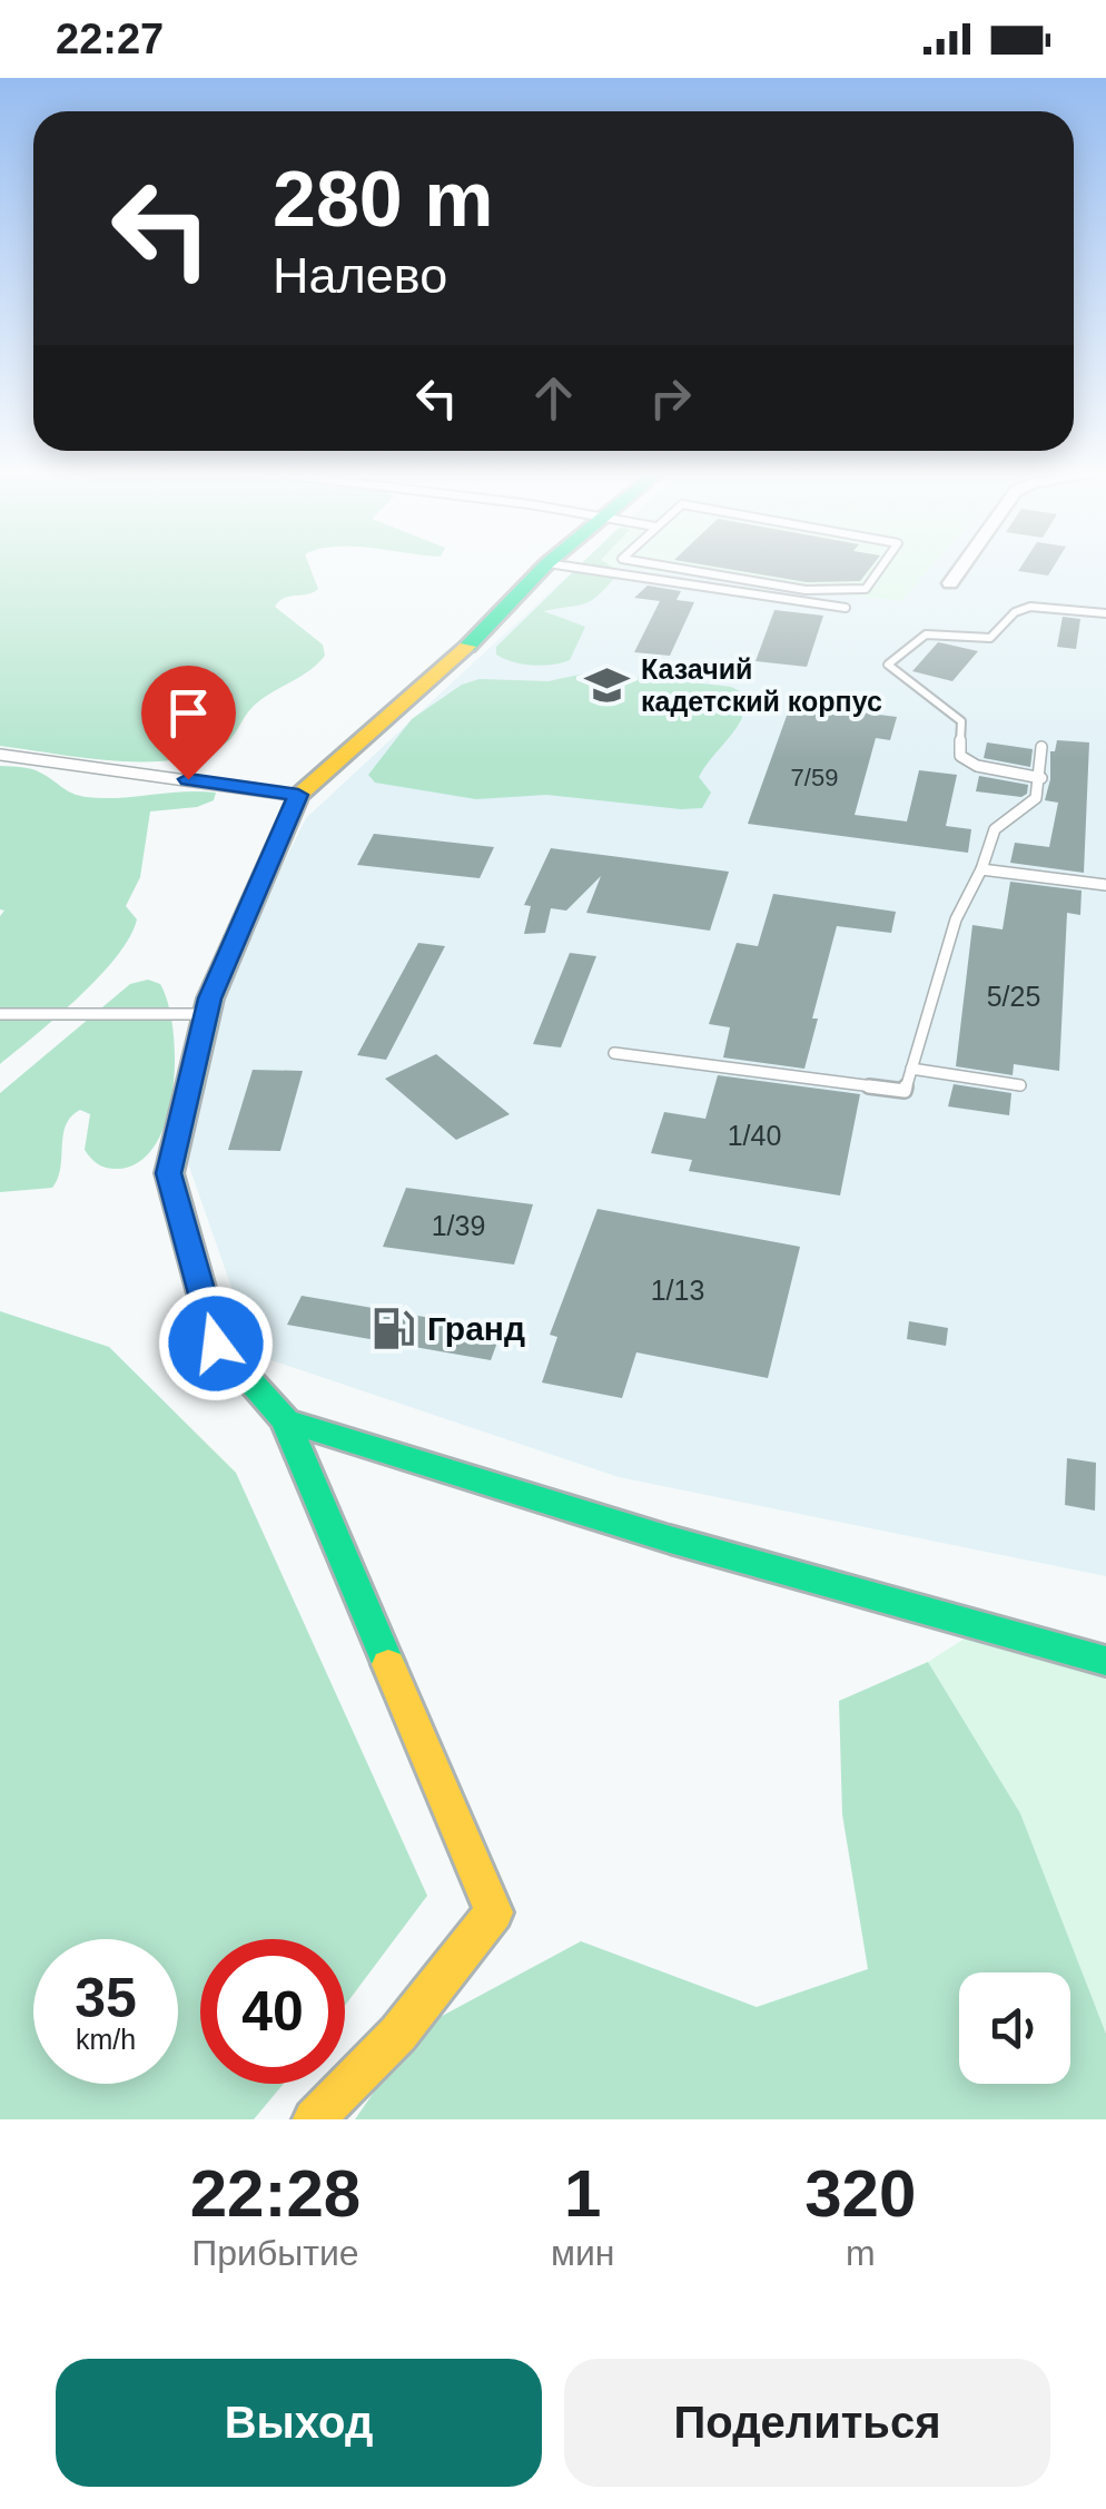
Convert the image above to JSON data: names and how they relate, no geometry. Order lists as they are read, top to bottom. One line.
{"places":{"school or university":["Казачий кадетский корпус"],"fuel station":["Гранд"]},"house_numbers":["7/59","5/25","1/40","1/39","1/13"],"page":{"status":"22:27","turn":["280 m","Налево"],"speed":"35 km/h","limit":"40","eta":["22:28","Прибытие","1","мин","320","m"],"buttons":["Выход","Поделиться"]}}
